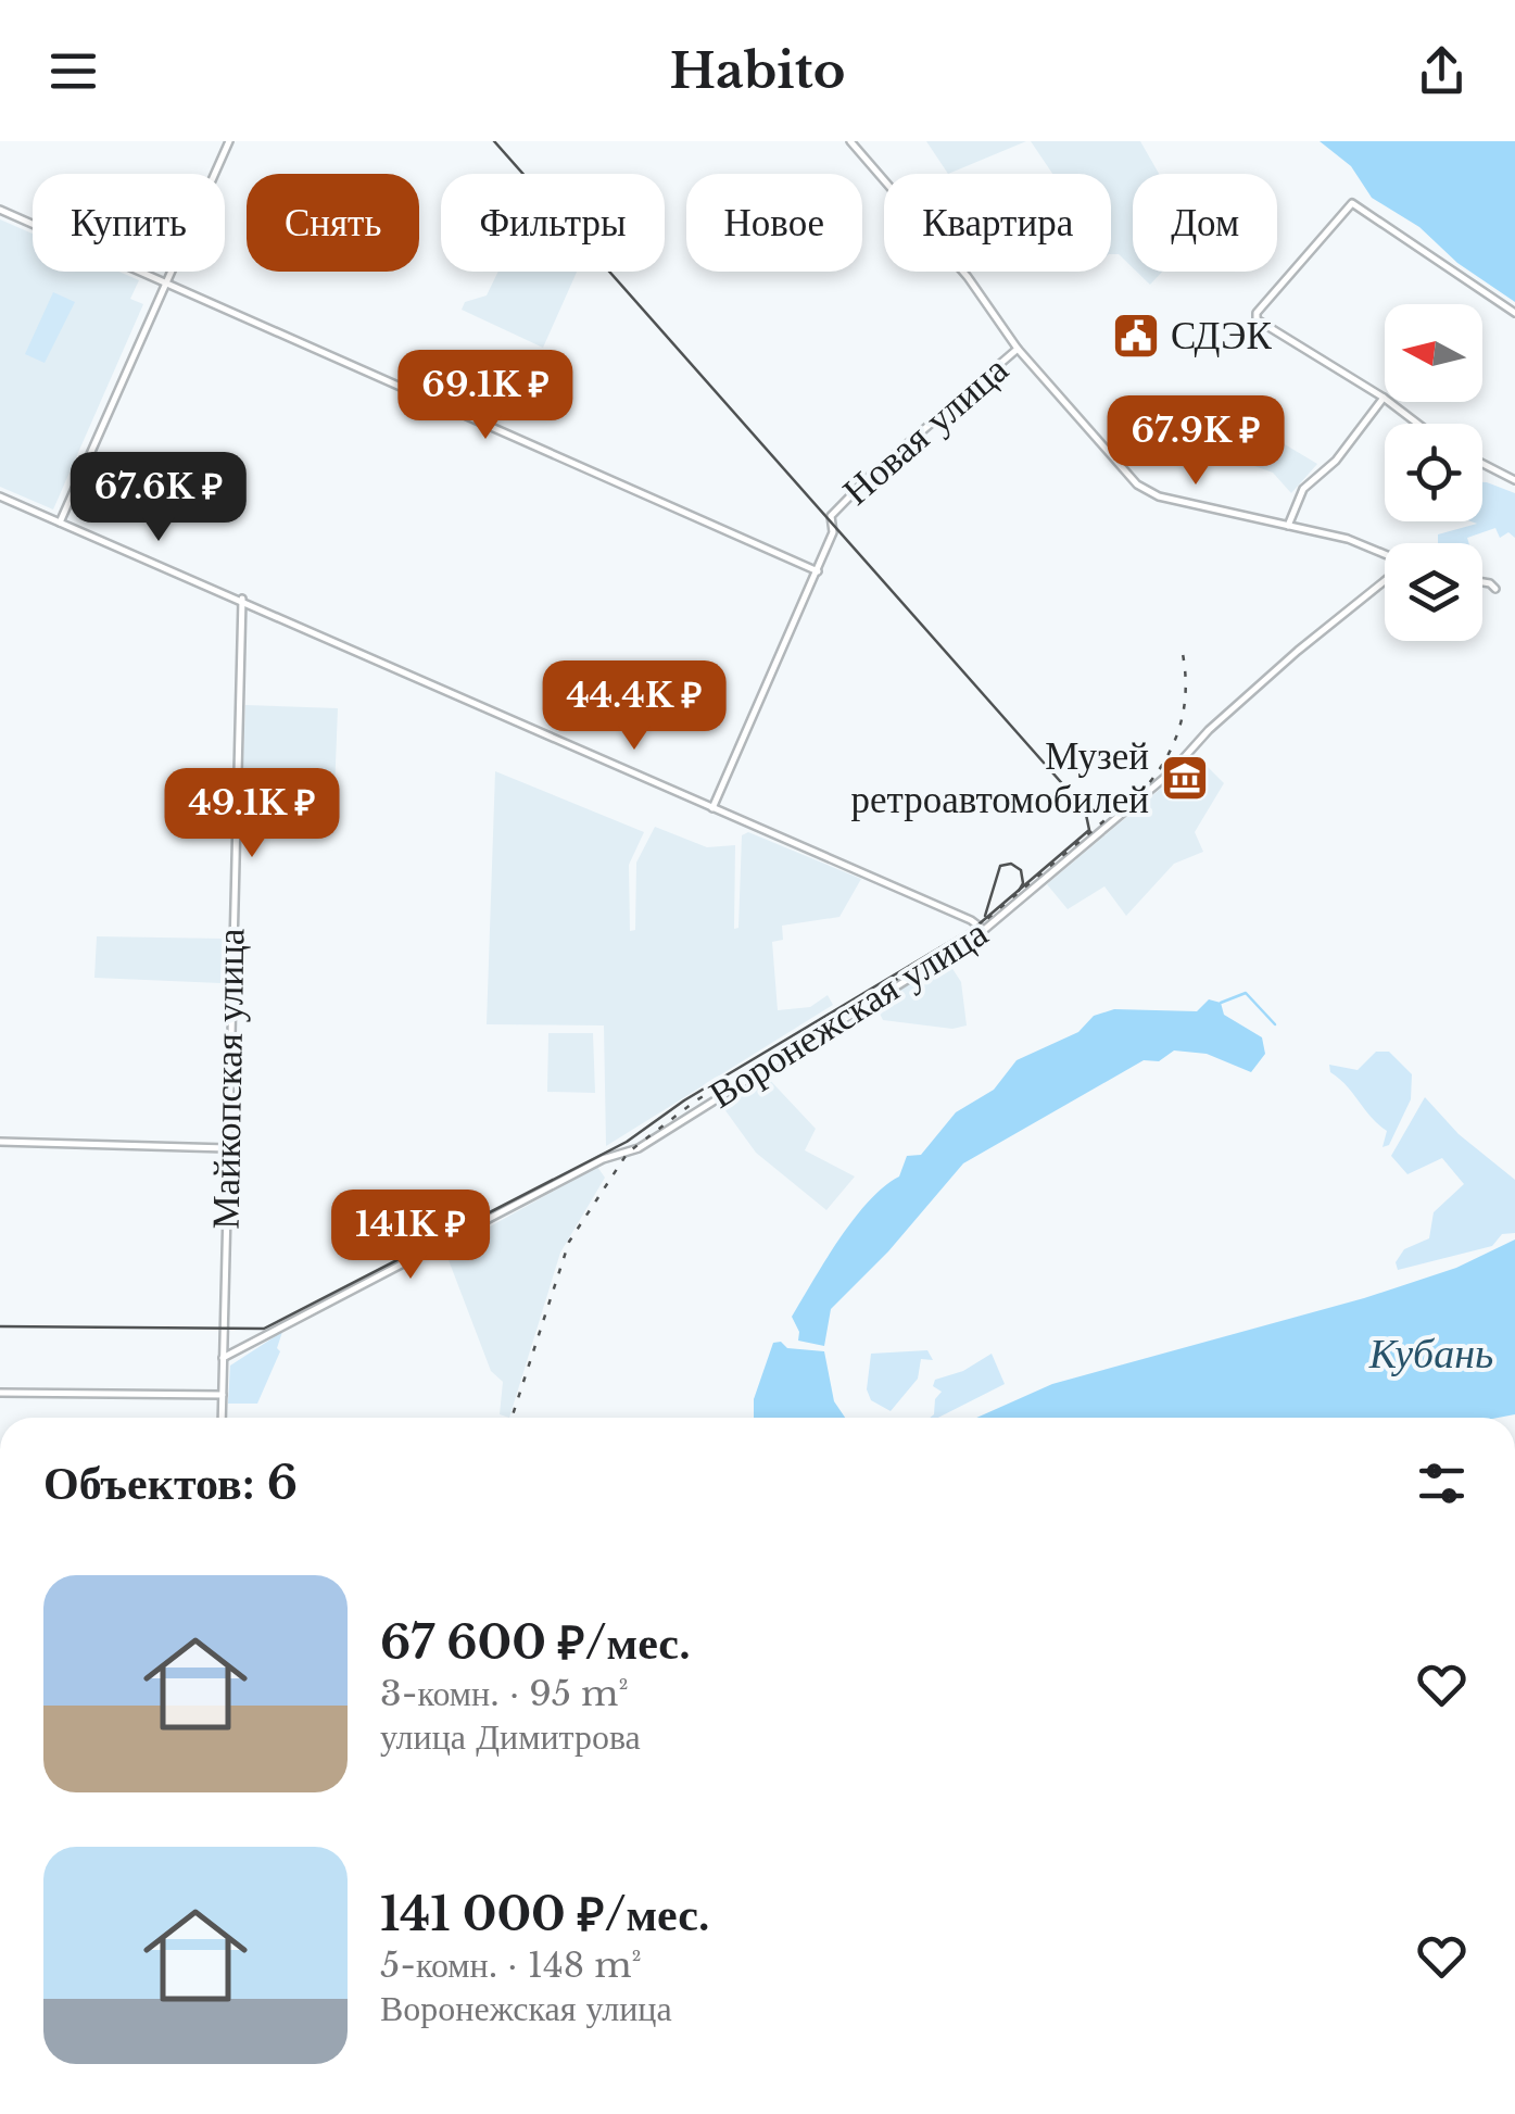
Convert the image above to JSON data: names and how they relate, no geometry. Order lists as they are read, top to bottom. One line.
{"streets":{"street":["Новая улица","Воронежская улица","Майкопская улица"]},"crossings":[["Воронежская улица","Майкопская улица"]],"water":["Кубань"],"places":{"public building":["СДЭК"],"museum":["Музей ретроавтомобилей"]},"north":"left","page":{"header":"Habito","chip":["Купить","Снять","Фильтры","Новое","Квартира","Дом"],"price":["69.1K ₽","67.9K ₽","67.6K ₽","44.4K ₽","49.1K ₽","141K ₽"],"heading":"Объектов: 6","list":[{"name":"67 600 ₽/мес.","note":"3-комн. · 95 m² · улица Димитрова"},{"name":"141 000 ₽/мес.","note":"5-комн. · 148 m² · Воронежская улица"}]}}
